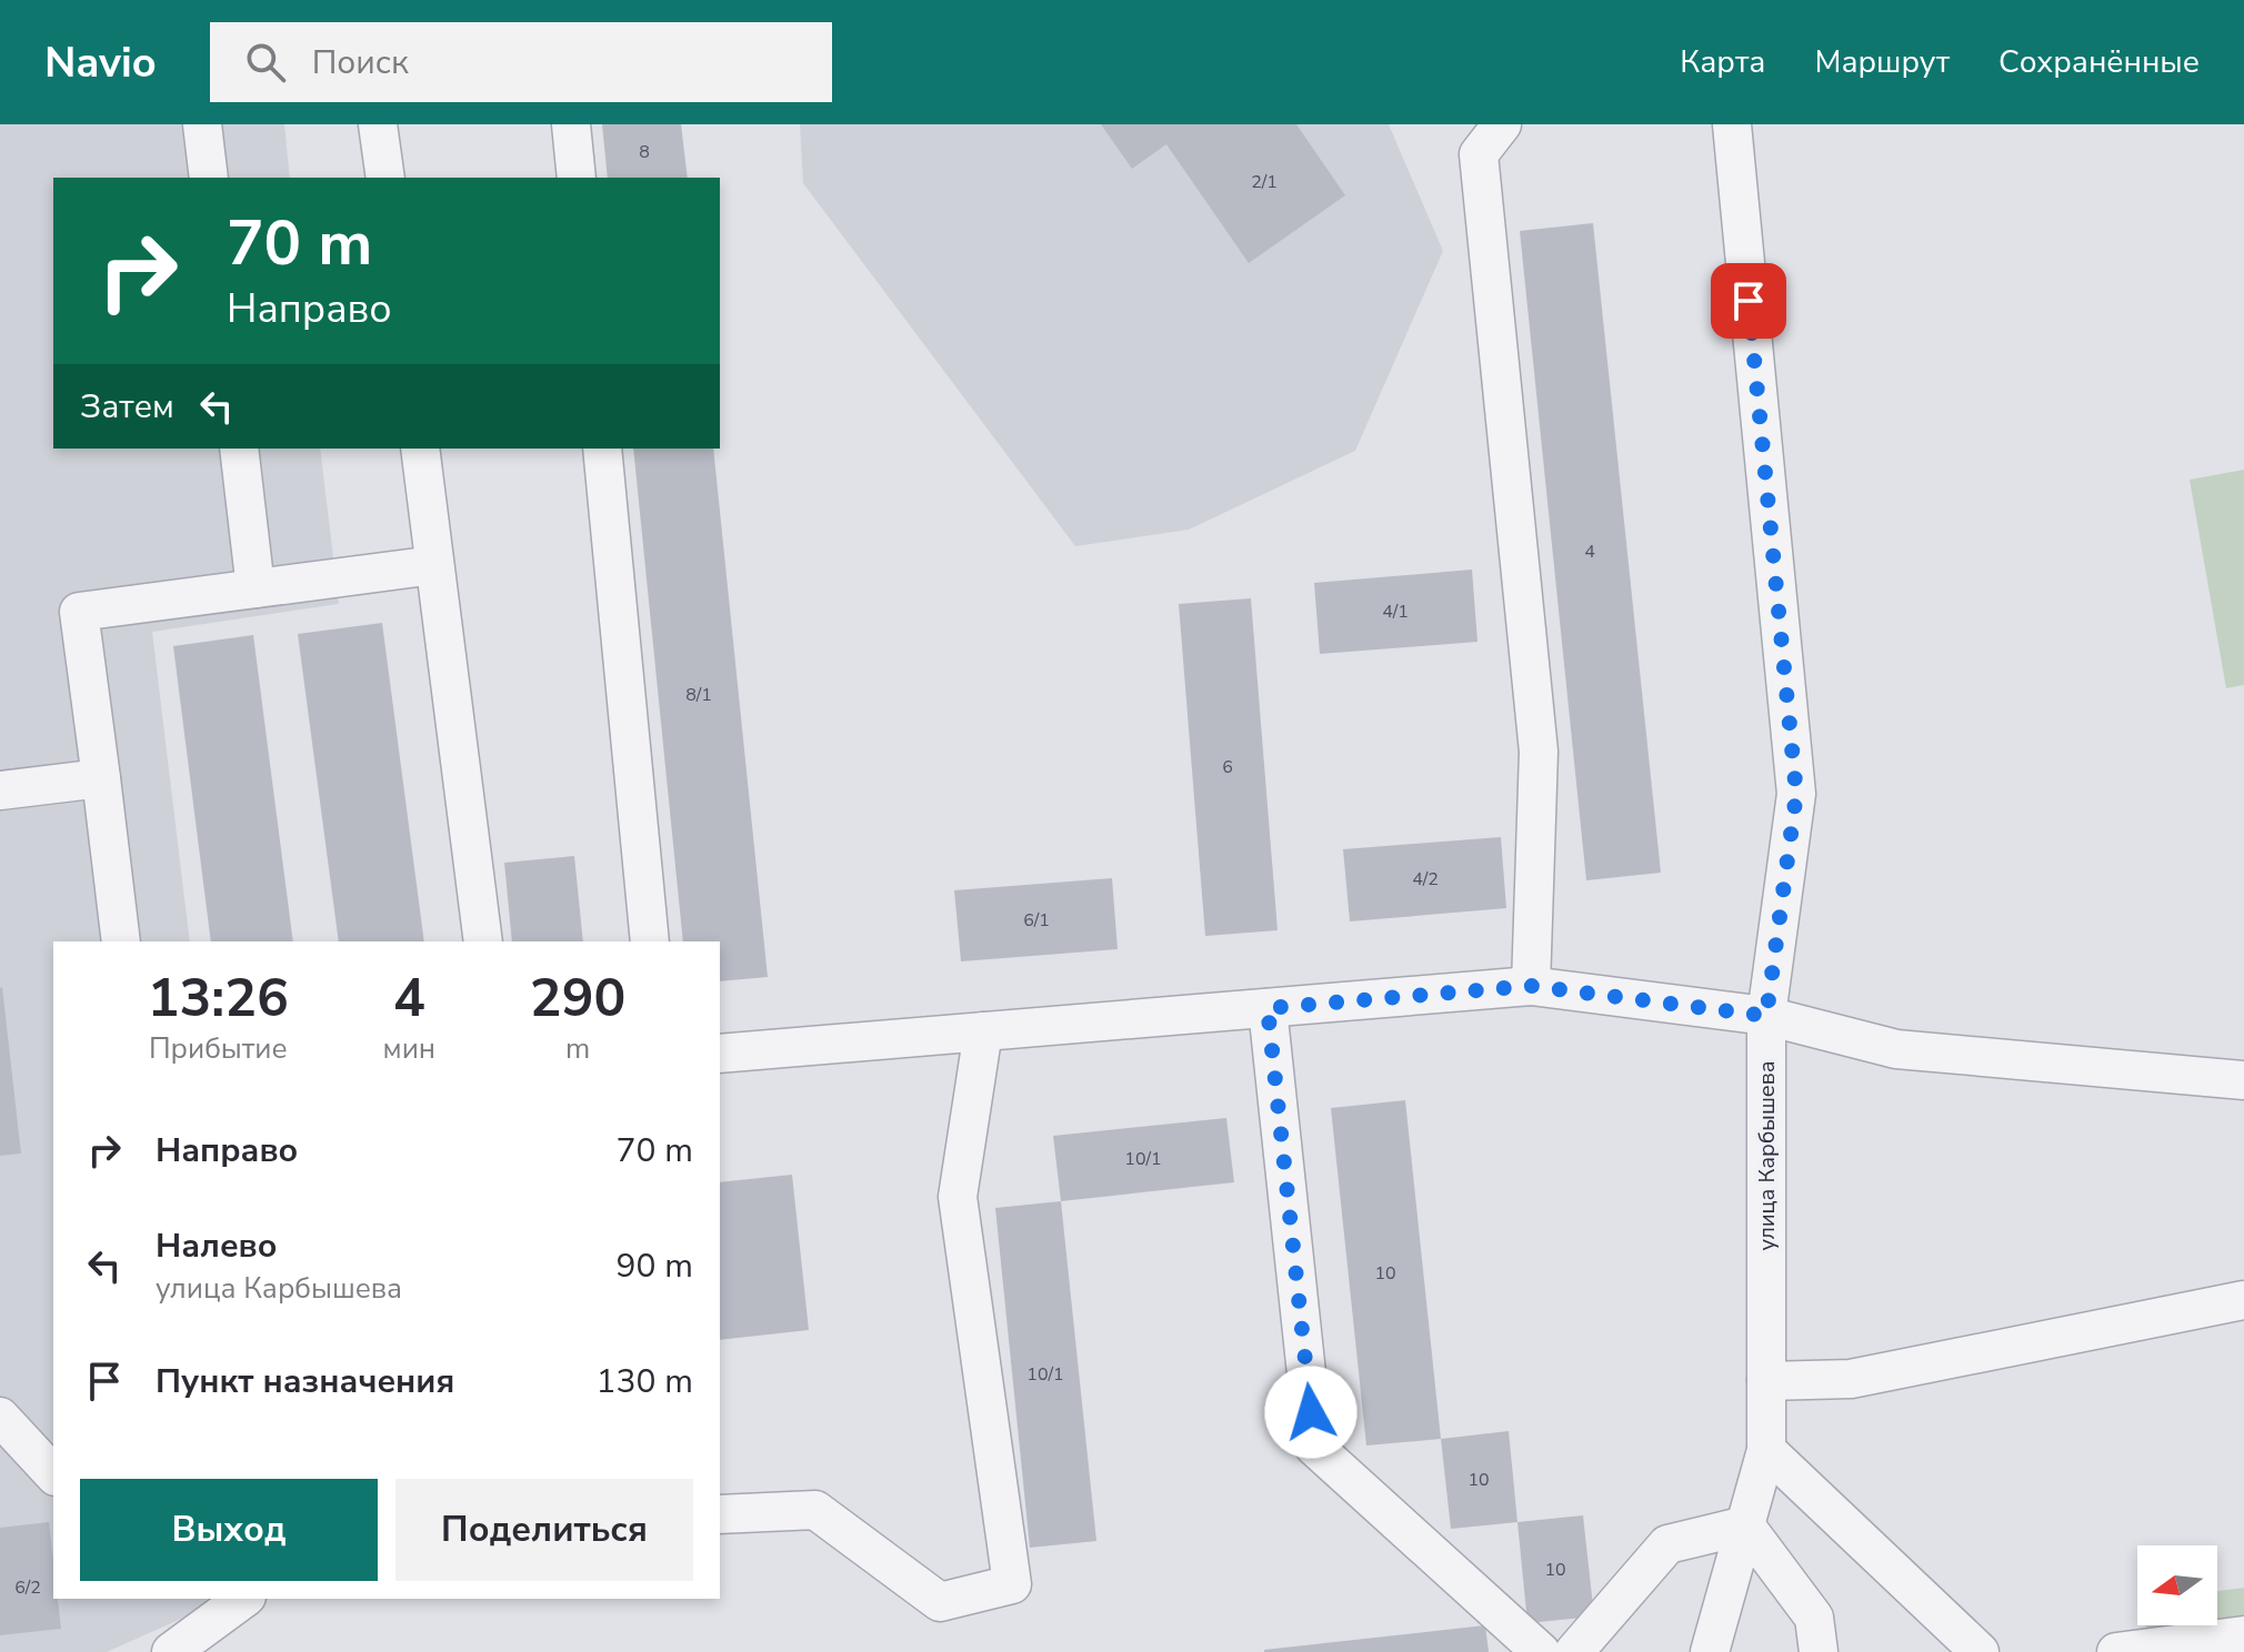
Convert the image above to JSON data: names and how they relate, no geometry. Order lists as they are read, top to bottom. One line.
{"streets":{"street":["улица Карбышева"]},"house_numbers":["8","2/1","4","4/1","8/1","6","4/2","6/1","10/1","10","10/1","10","10","6/2"],"north":"left","page":{"header":"Navio","search":"Поиск","nav":["Карта","Маршрут","Сохранённые"],"turn":["70 m","Направо"],"then":"Затем","eta":["13:26","Прибытие","4","мин","290","m"],"list":[{"name":"Направо","value":"70 m"},{"name":"Налево","note":"улица Карбышева","value":"90 m"},{"name":"Пункт назначения","value":"130 m"}],"buttons":["Выход","Поделиться"]}}
